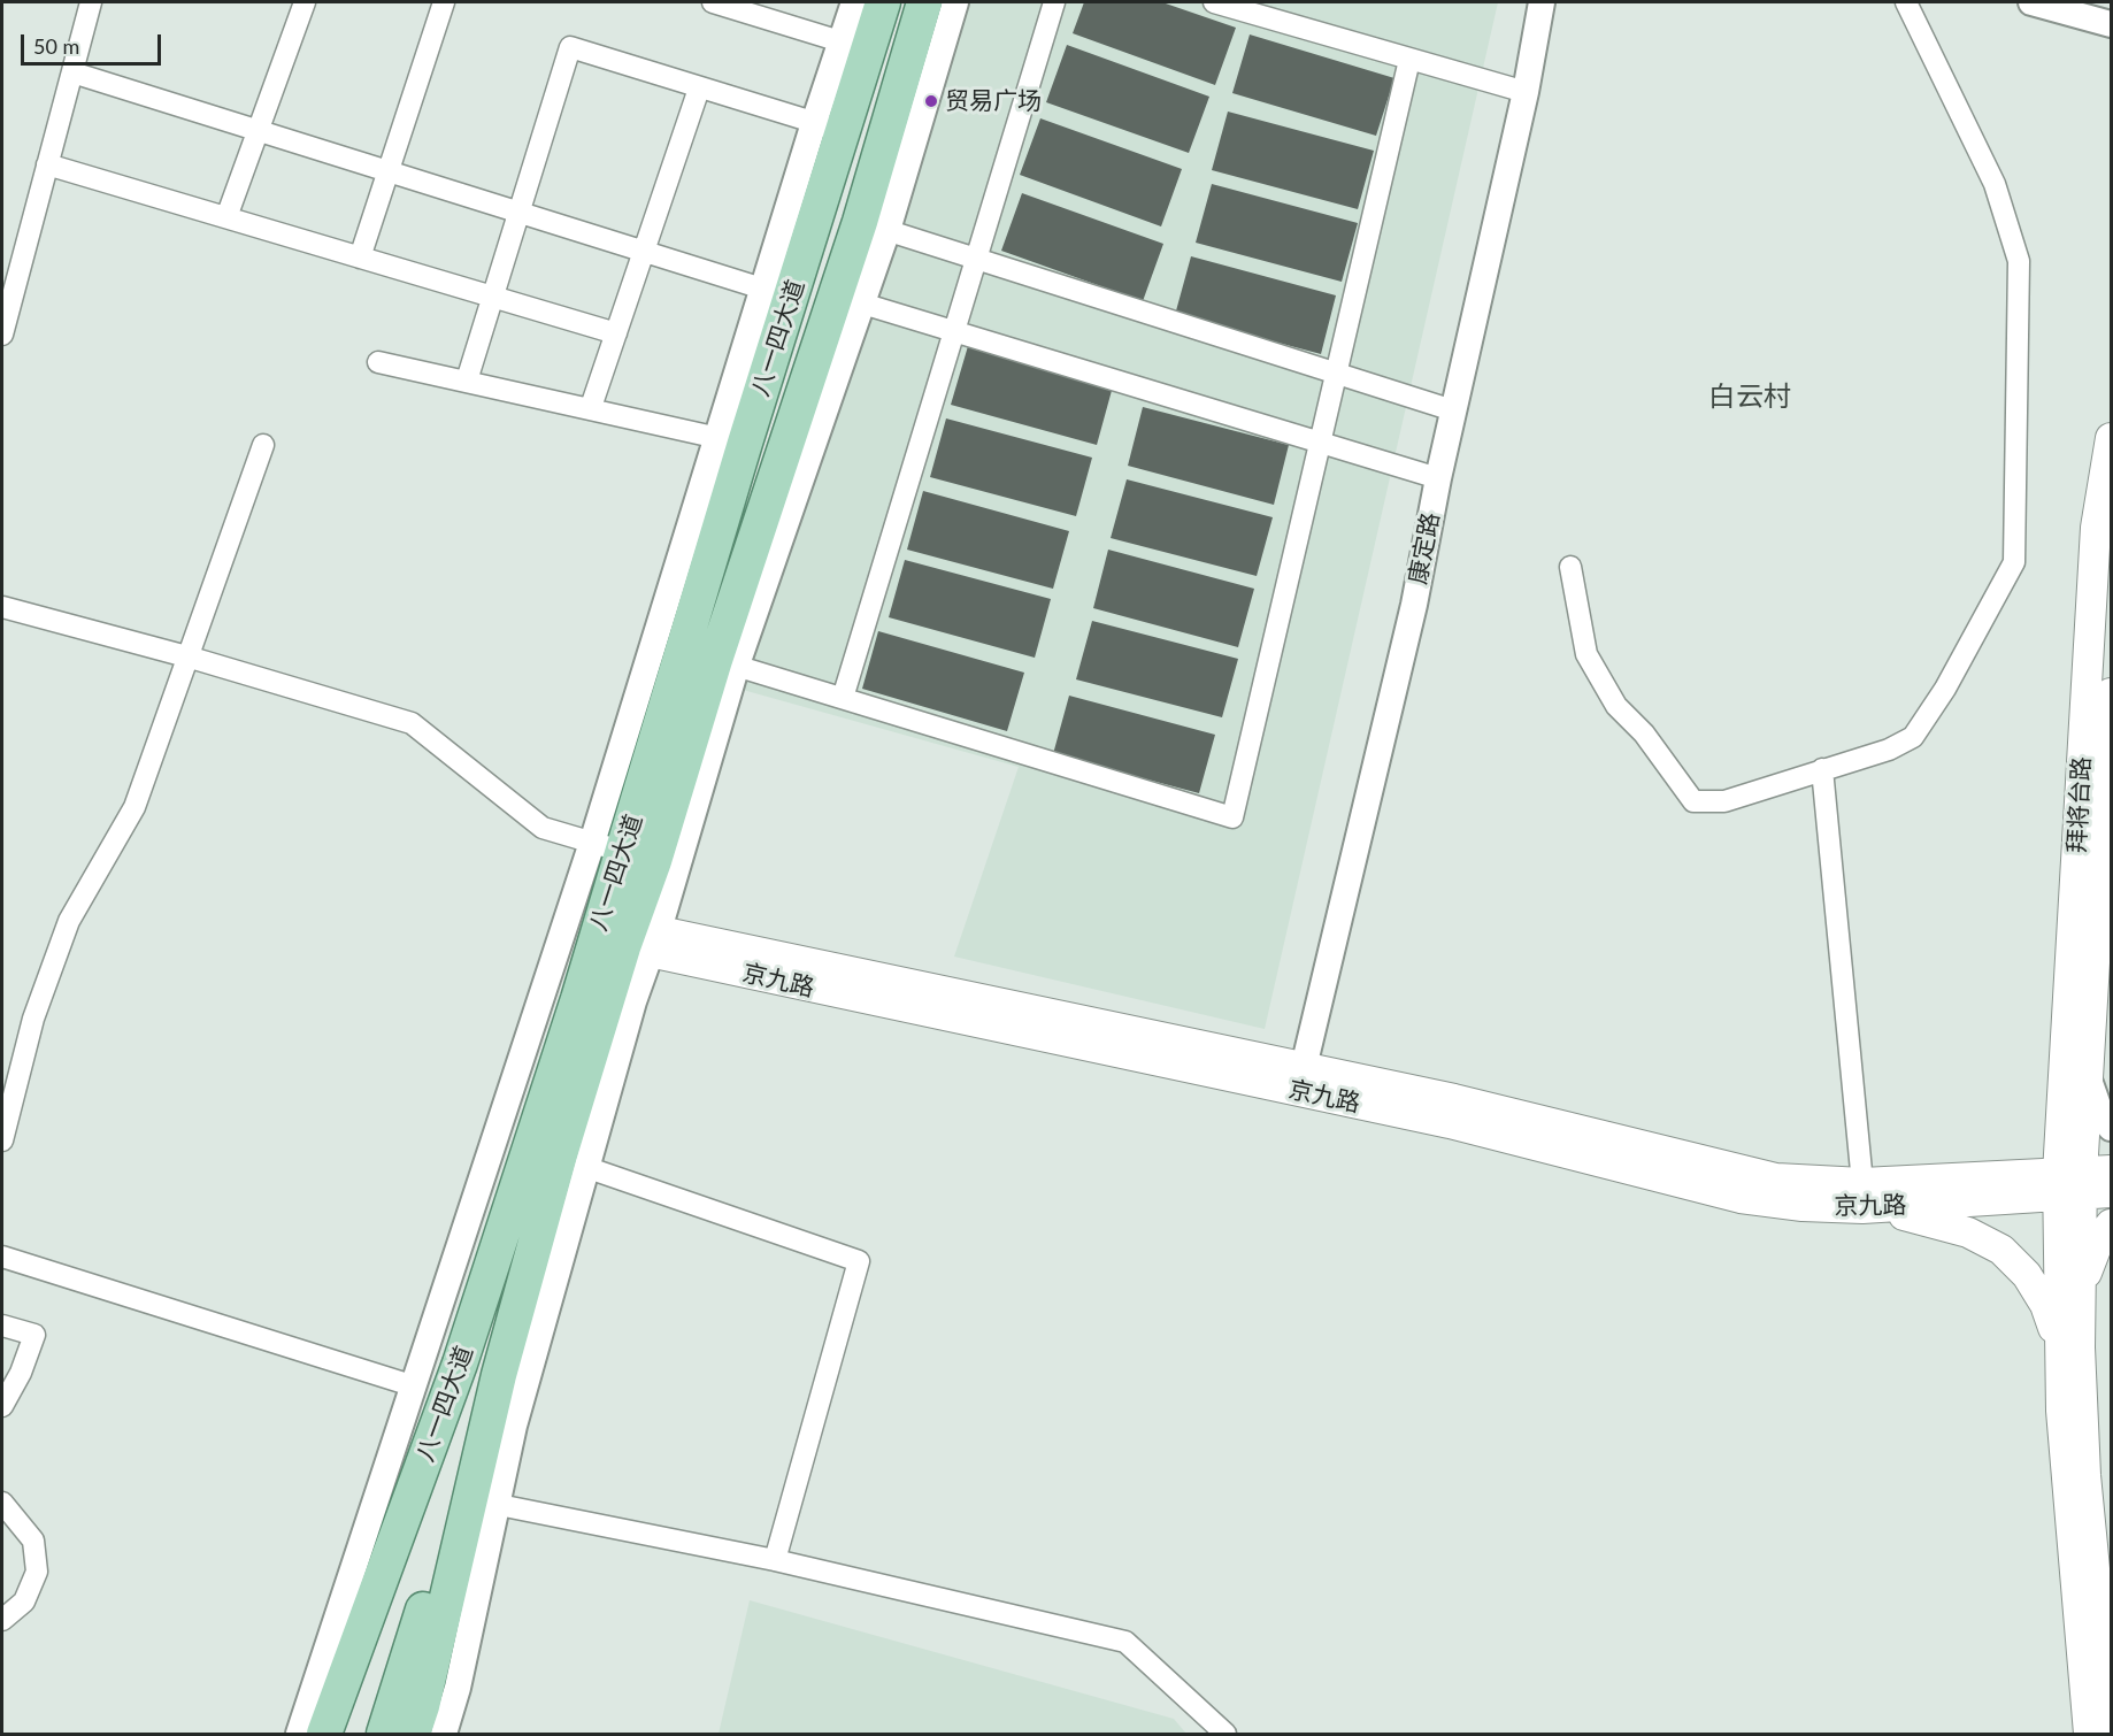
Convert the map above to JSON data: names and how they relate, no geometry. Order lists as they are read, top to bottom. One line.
{"streets":{"main road":["八一四大道","拜将台路","京九路"],"street":["康定路"]},"crossings":[["八一四大道","京九路"],["康定路","京九路"],["拜将台路","京九路"]],"districts":["白云村"],"places":["贸易广场"],"scale_bar":"50 m"}
